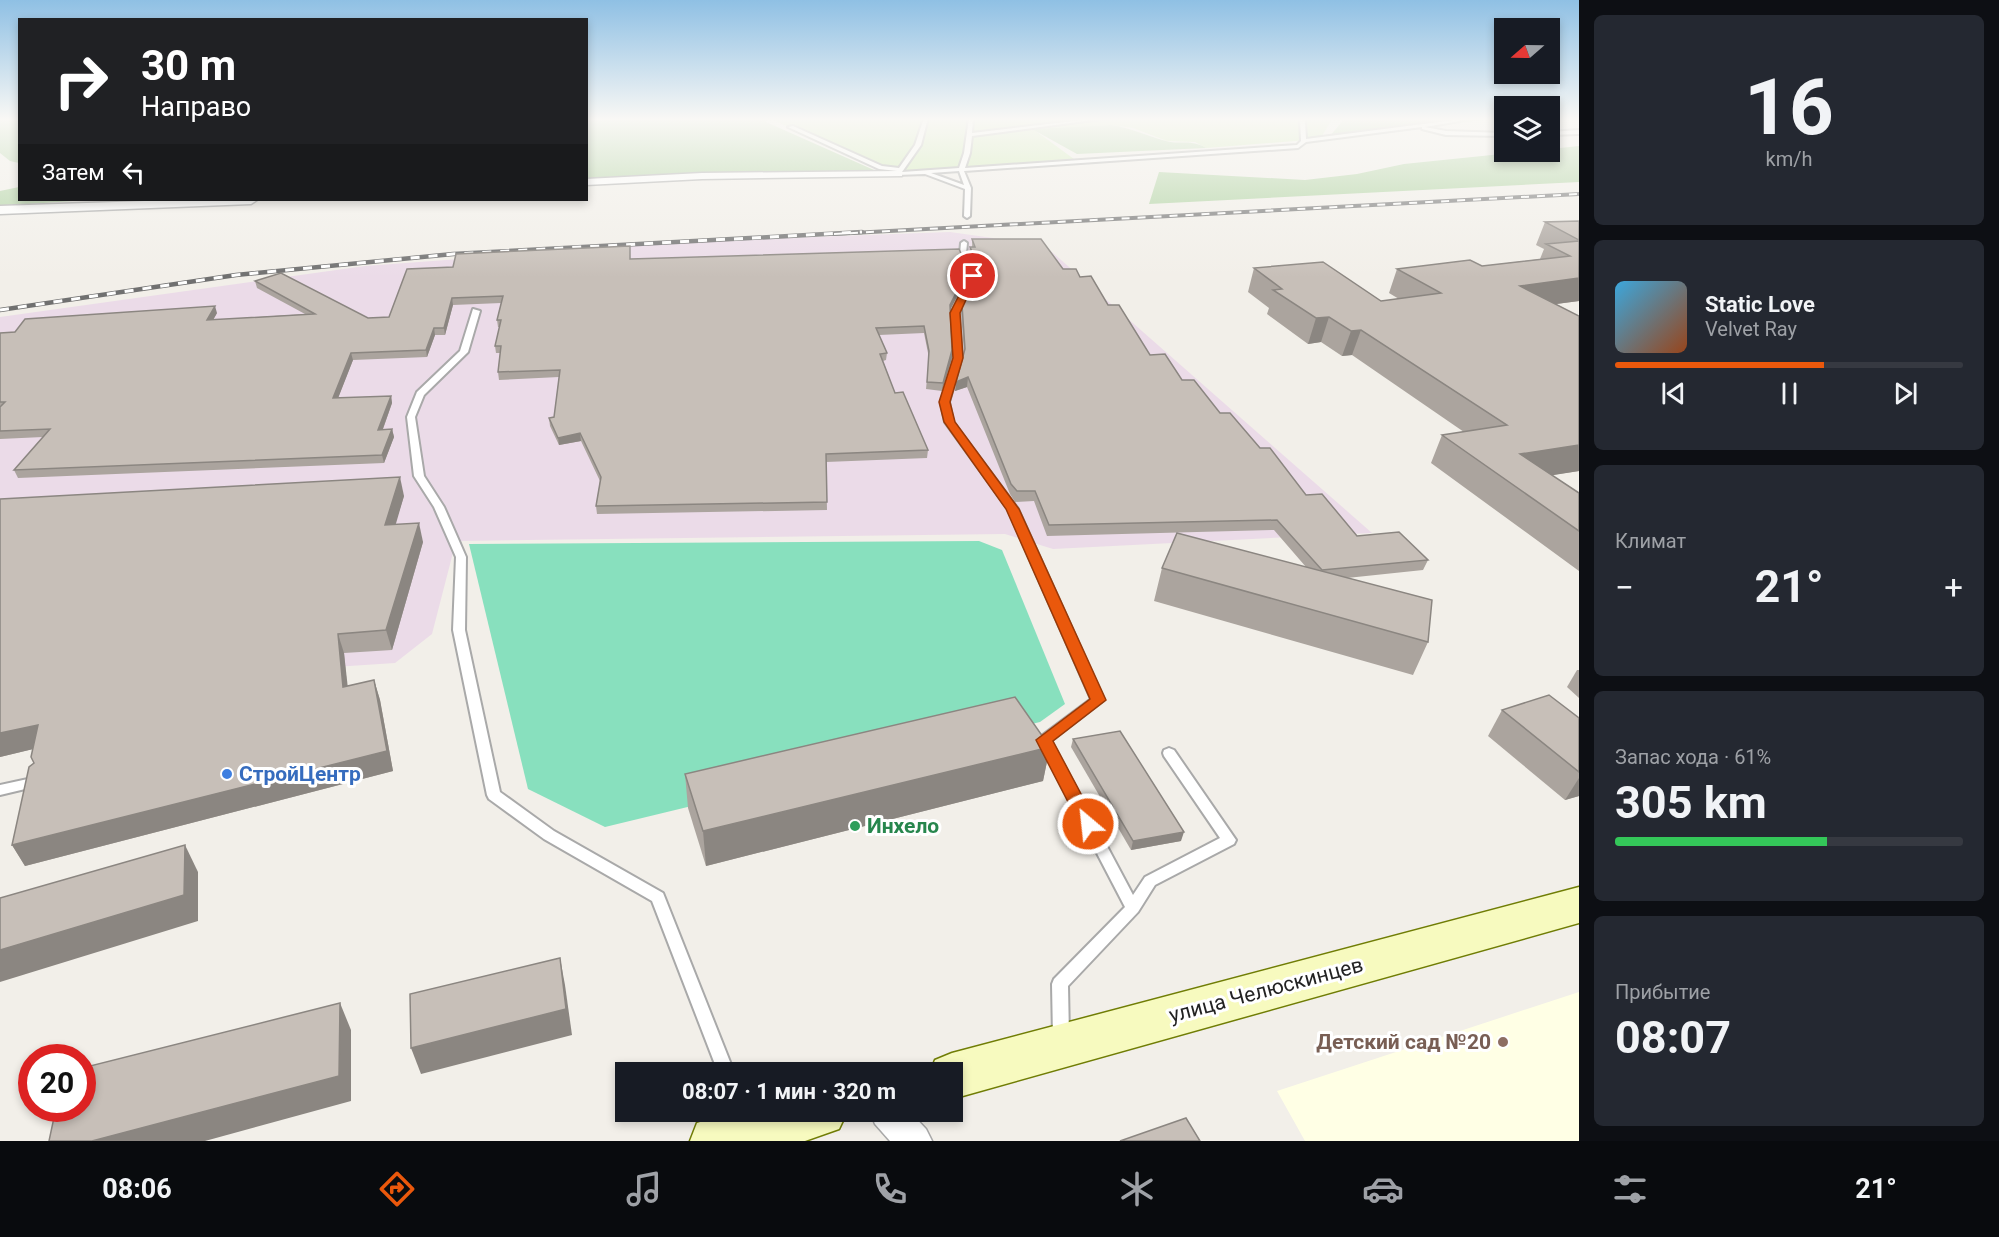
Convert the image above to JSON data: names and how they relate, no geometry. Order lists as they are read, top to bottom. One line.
{"streets":{"street":["улица Челюскинцев"]},"places":["СтройЦентр","Инхело","Детский сад №20"],"north":"left","page":{"tile":[["16","km/h"],"Климат",["Запас хода · 61%","305 km"],["Прибытие","08:07"]],"turn":["30 m","Направо"],"then":"Затем","song":["Static Love","Velvet Ray"],"heat":["−","21°","+"],"limit":"20","trip":"08:07 · 1 мин · 320 m","tabs":["08:06","21°"]}}
